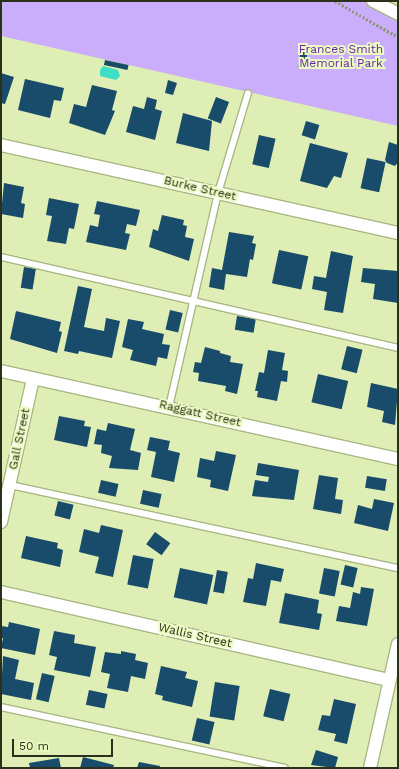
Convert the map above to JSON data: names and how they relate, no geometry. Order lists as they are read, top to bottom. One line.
{"streets":{"street":["Burke Street","Raggatt Street","Gall Street","Wallis Street"]},"crossings":[["Raggatt Street","Gall Street"]],"parks":["Frances Smith Memorial Park"],"scale_bar":"50 m"}
